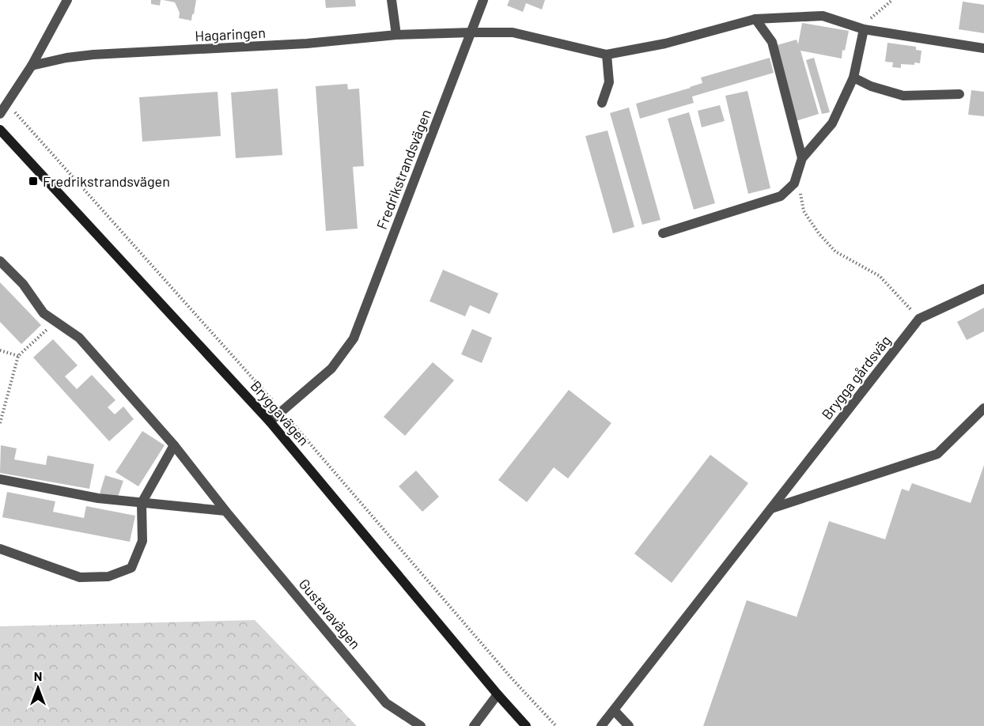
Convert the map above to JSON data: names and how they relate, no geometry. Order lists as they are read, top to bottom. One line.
{"streets":{"main road":["Bryggavägen"],"street":["Hagaringen","Fredrikstrandsvägen","Brygga gårdsväg","Gustavavägen"]},"crossings":[["Hagaringen","Fredrikstrandsvägen"],["Fredrikstrandsvägen","Bryggavägen"]],"places":{"transit":["Fredrikstrandsvägen"]},"north":"top"}
